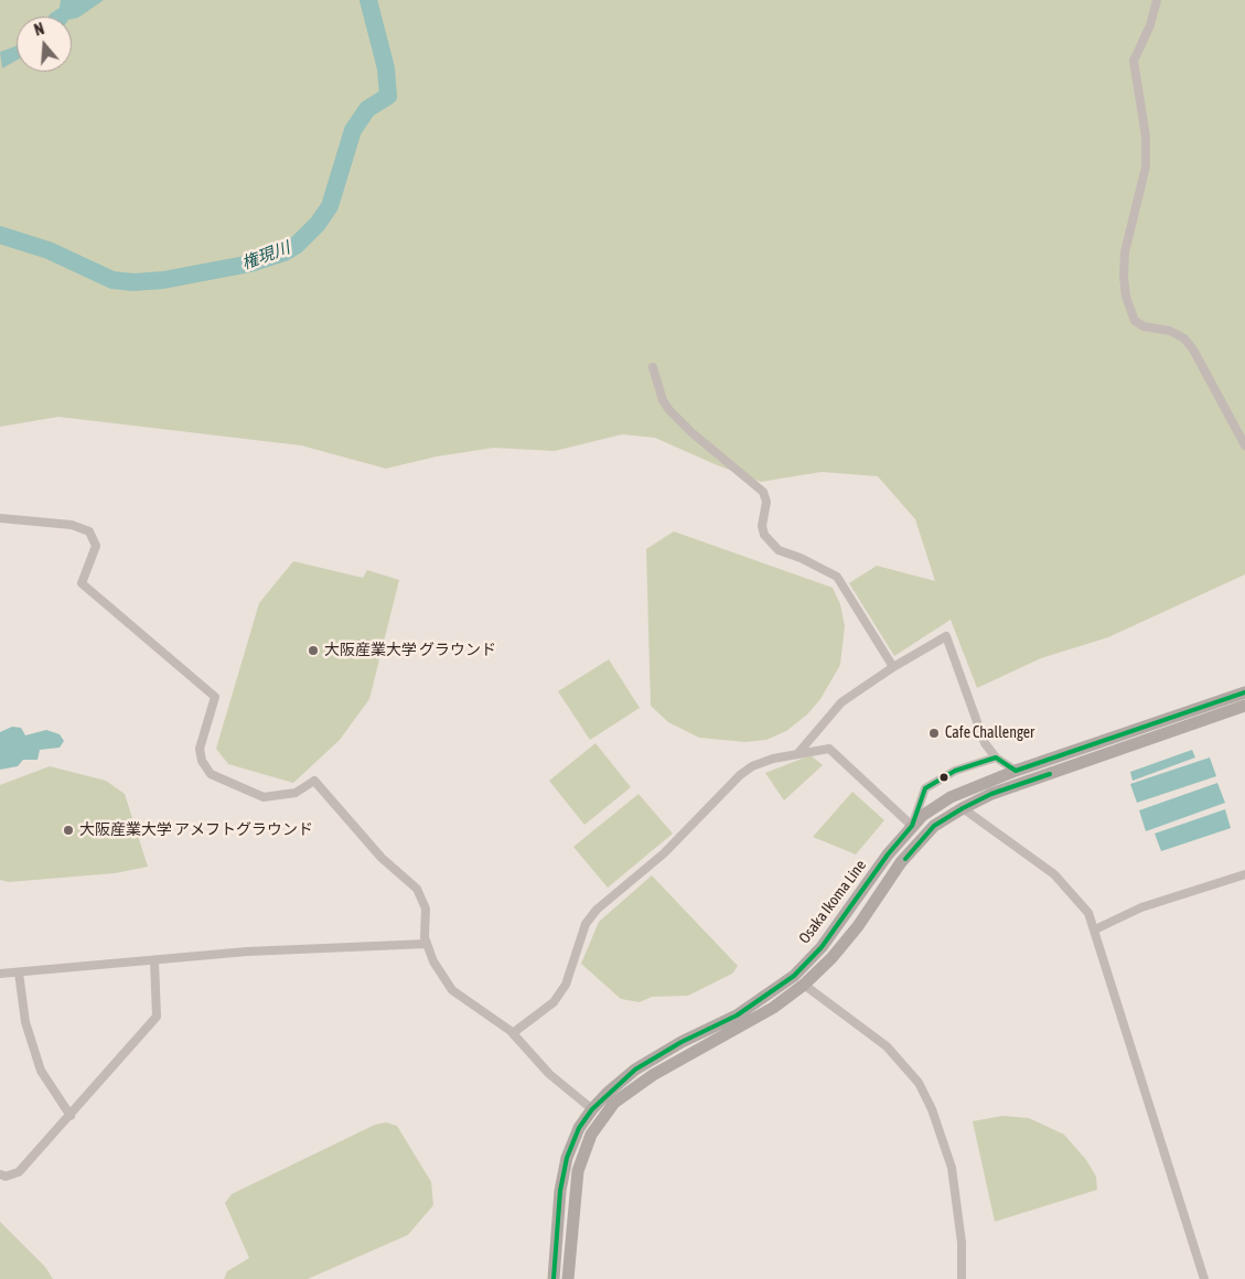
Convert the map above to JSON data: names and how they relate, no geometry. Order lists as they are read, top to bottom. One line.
{"streets":{"main road":["Osaka Ikoma Line"]},"water":["権現川"],"places":["大阪産業大学 グラウンド","Cafe Challenger","大阪産業大学 アメフトグラウンド"],"north":"top"}
